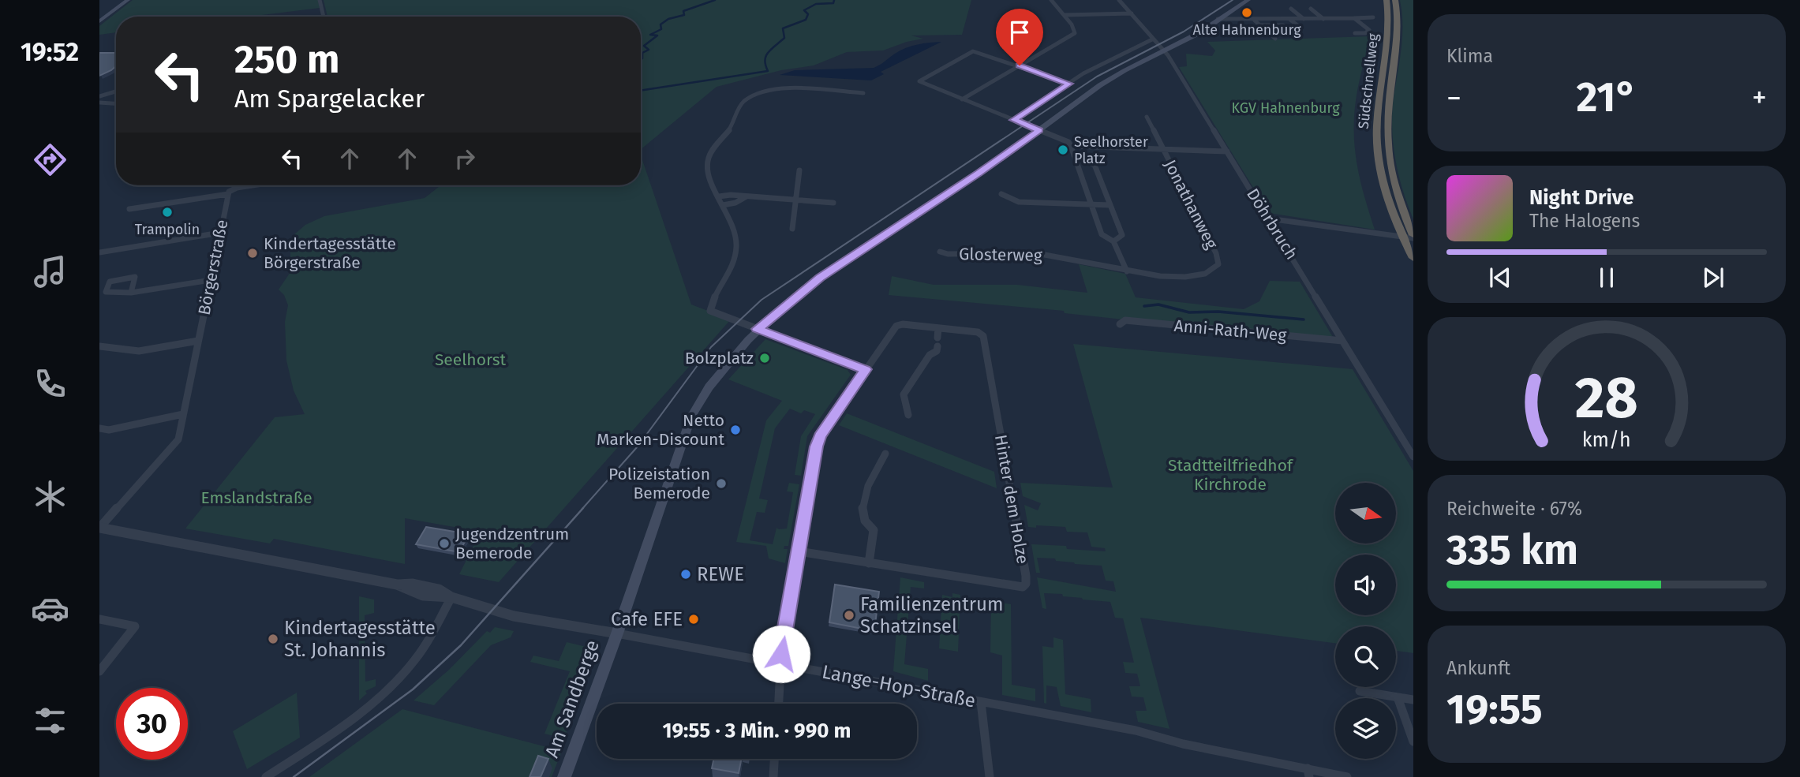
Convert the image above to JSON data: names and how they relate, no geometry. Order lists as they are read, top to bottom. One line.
{"streets":{"highway":["Südschnellweg"],"main road":["Am Sandberge"],"street":["Jonathanweg","Döhrbruch","Glosterweg","Börgerstraße","Anni-Rath-Weg","Hinter dem Holze","Lange-Hop-Straße"]},"crossings":[["Jonathanweg","Glosterweg"],["Döhrbruch","Anni-Rath-Weg"],["Döhrbruch","Am Sandberge"],["Hinter dem Holze","Lange-Hop-Straße"],["Lange-Hop-Straße","Am Sandberge"]],"parks":["KGV Hahnenburg","Seelhorst","Stadtteilfriedhof Kirchrode","Emslandstraße"],"places":["Alte Hahnenburg","Seelhorster Platz","Trampolin","Kindertagesstätte Börgerstraße","Bolzplatz","Netto Marken-Discount","Polizeistation Bemerode","Jugendzentrum Bemerode","REWE","Familienzentrum Schatzinsel","Cafe EFE","Kindertagesstätte St. Johannis"],"north":"right","page":{"tabs":"19:52","tile":["Klima",["Reichweite · 67%","335 km"],["Ankunft","19:55"]],"turn":["250 m","Am Spargelacker"],"heat":["−","21°","+"],"song":["Night Drive","The Halogens"],"limit":"30","trip":"19:55 · 3 Min. · 990 m","gauge":["28","km/h"]}}
